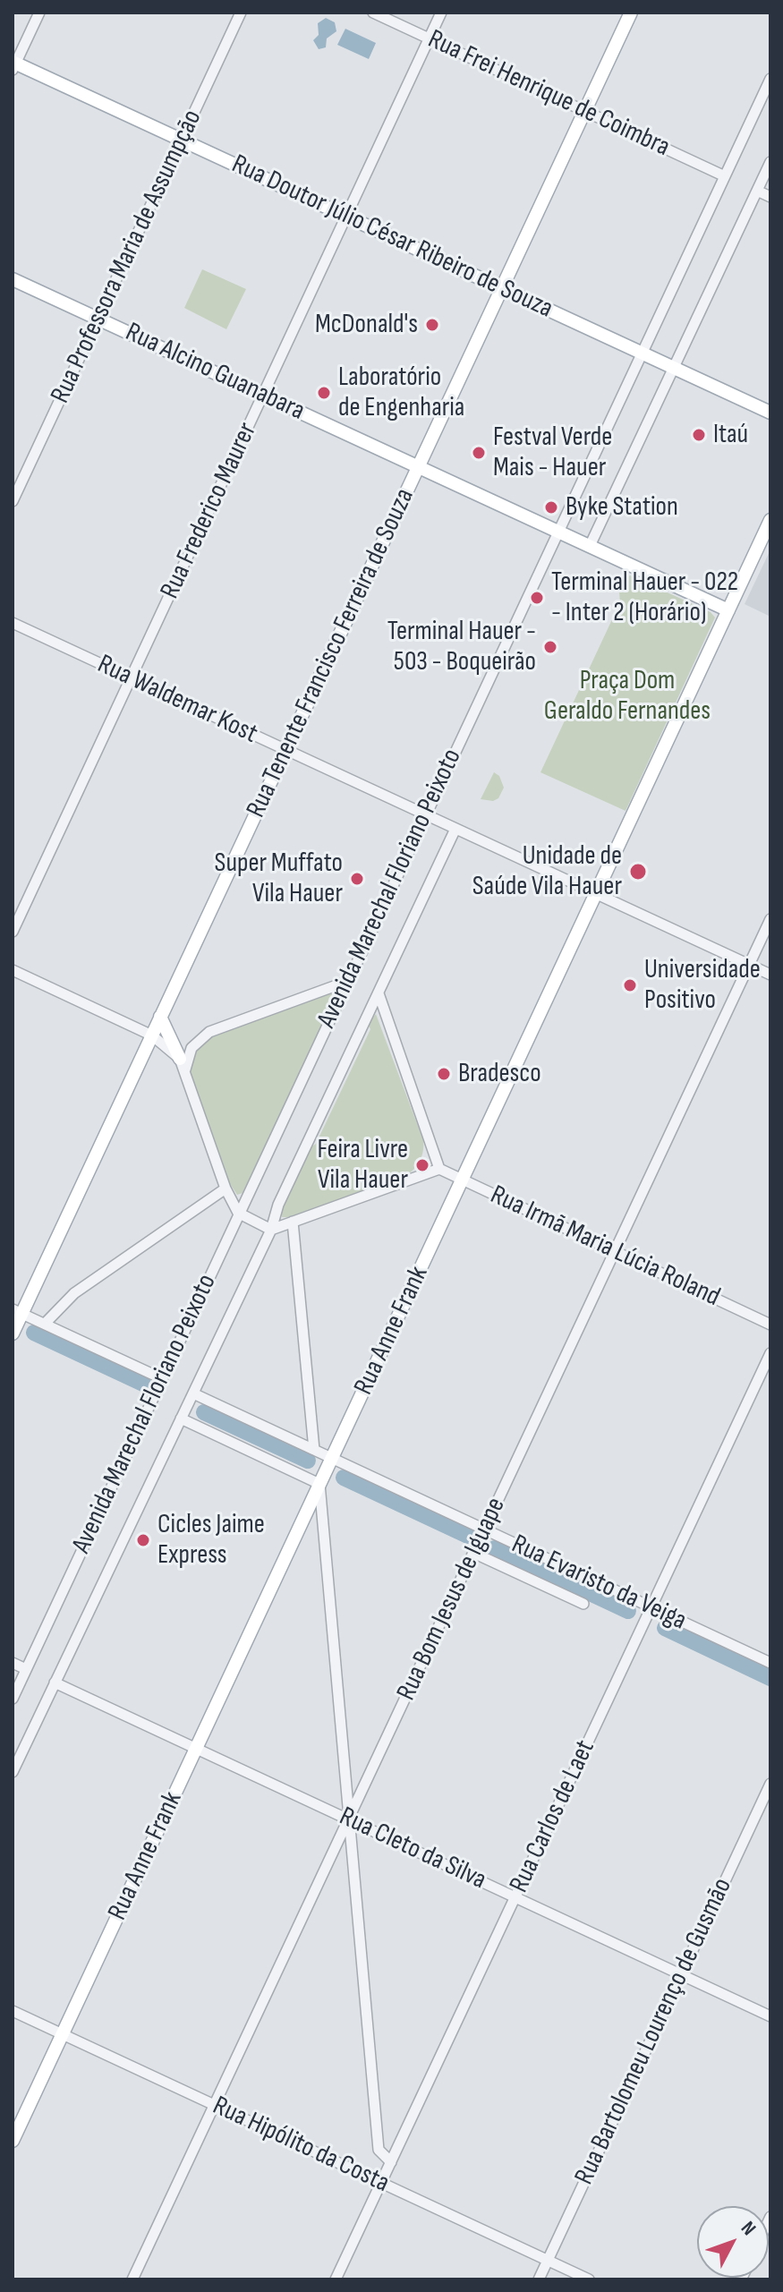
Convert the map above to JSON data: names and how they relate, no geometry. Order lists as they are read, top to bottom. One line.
{"streets":{"main road":["Rua Doutor Júlio César Ribeiro de Souza","Rua Alcino Guanabara","Rua Tenente Francisco Ferreira de Souza","Rua Anne Frank"],"street":["Rua Frei Henrique de Coimbra","Rua Professora Maria de Assumpção","Rua Frederico Maurer","Rua Waldemar Kost","Avenida Marechal Floriano Peixoto","Rua Irmã Maria Lúcia Roland","Rua Evaristo da Veiga","Rua Bom Jesus de Iguape","Rua Carlos de Laet","Rua Cleto da Silva","Rua Bartolomeu Lourenço de Gusmão","Rua Hipólito da Costa"]},"crossings":[["Rua Frei Henrique de Coimbra","Rua Frederico Maurer"],["Rua Frei Henrique de Coimbra","Rua Tenente Francisco Ferreira de Souza"],["Rua Frei Henrique de Coimbra","Avenida Marechal Floriano Peixoto"],["Rua Doutor Júlio César Ribeiro de Souza","Rua Professora Maria de Assumpção"],["Rua Doutor Júlio César Ribeiro de Souza","Rua Frederico Maurer"],["Rua Doutor Júlio César Ribeiro de Souza","Rua Tenente Francisco Ferreira de Souza"],["Rua Doutor Júlio César Ribeiro de Souza","Avenida Marechal Floriano Peixoto"],["Rua Professora Maria de Assumpção","Rua Alcino Guanabara"],["Rua Alcino Guanabara","Rua Frederico Maurer"],["Rua Alcino Guanabara","Rua Tenente Francisco Ferreira de Souza"],["Rua Alcino Guanabara","Avenida Marechal Floriano Peixoto"],["Rua Alcino Guanabara","Rua Anne Frank"],["Rua Frederico Maurer","Rua Waldemar Kost"],["Rua Tenente Francisco Ferreira de Souza","Rua Waldemar Kost"],["Rua Waldemar Kost","Avenida Marechal Floriano Peixoto"],["Rua Waldemar Kost","Rua Anne Frank"],["Rua Waldemar Kost","Rua Bom Jesus de Iguape"],["Avenida Marechal Floriano Peixoto","Rua Evaristo da Veiga"],["Avenida Marechal Floriano Peixoto","Rua Cleto da Silva"],["Rua Irmã Maria Lúcia Roland","Rua Anne Frank"],["Rua Irmã Maria Lúcia Roland","Rua Bom Jesus de Iguape"],["Rua Anne Frank","Rua Evaristo da Veiga"],["Rua Anne Frank","Rua Cleto da Silva"],["Rua Anne Frank","Rua Hipólito da Costa"],["Rua Evaristo da Veiga","Rua Bom Jesus de Iguape"],["Rua Evaristo da Veiga","Rua Carlos de Laet"],["Rua Bom Jesus de Iguape","Rua Cleto da Silva"],["Rua Bom Jesus de Iguape","Rua Hipólito da Costa"],["Rua Carlos de Laet","Rua Cleto da Silva"],["Rua Carlos de Laet","Rua Hipólito da Costa"],["Rua Cleto da Silva","Rua Bartolomeu Lourenço de Gusmão"],["Rua Bartolomeu Lourenço de Gusmão","Rua Hipólito da Costa"]],"parks":["Praça Dom Geraldo Fernandes"],"places":["McDonald's","Laboratório de Engenharia","Itaú","Festval Verde Mais - Hauer","Byke Station","Terminal Hauer - 022 - Inter 2 (Horário)","Terminal Hauer - 503 - Boqueirão","Unidade de Saúde Vila Hauer","Super Muffato Vila Hauer","Universidade Positivo","Bradesco","Feira Livre Vila Hauer","Cicles Jaime Express"],"north":"top right"}
